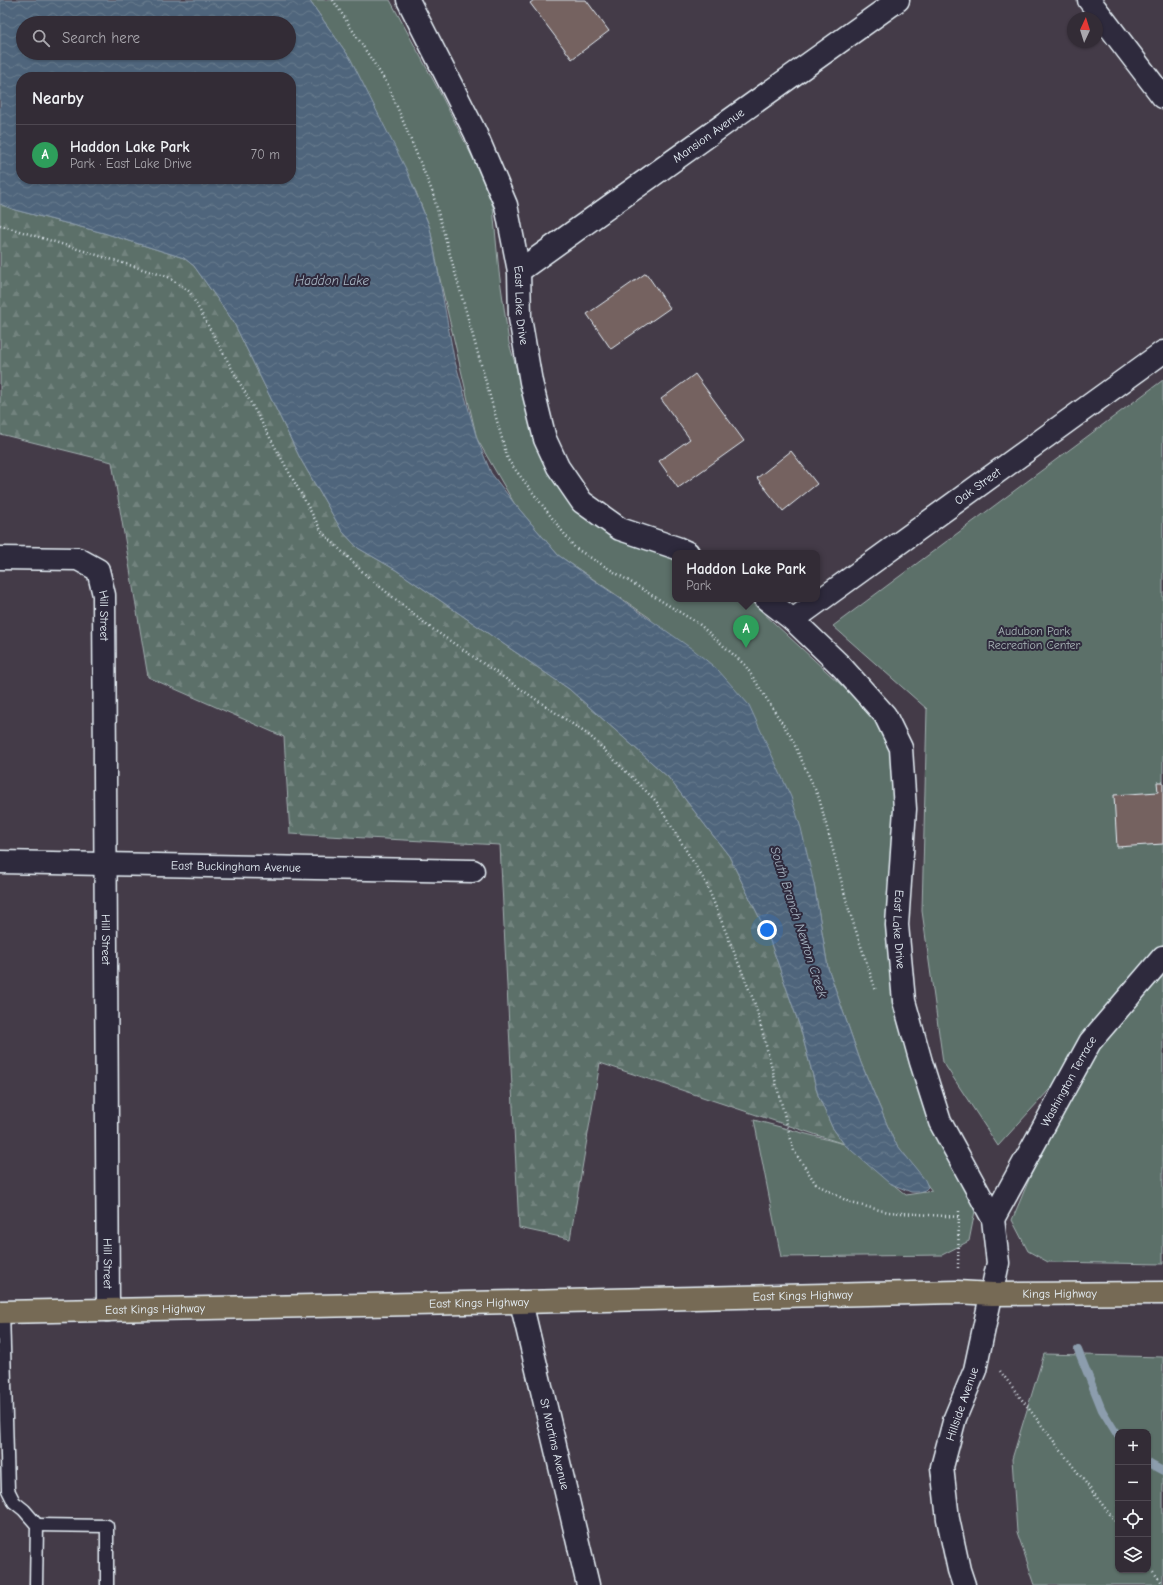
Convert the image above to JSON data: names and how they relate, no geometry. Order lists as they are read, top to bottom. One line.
{"streets":{"main road":["Kings Highway","East Kings Highway"],"street":["Mansion Avenue","East Lake Drive","Oak Street","Hill Street","East Buckingham Avenue","Washington Terrace","Hillside Avenue","St Martins Avenue"]},"crossings":[["Mansion Avenue","East Lake Drive"],["East Lake Drive","Oak Street"],["East Lake Drive","Washington Terrace"],["East Lake Drive","Kings Highway"],["East Lake Drive","Hillside Avenue"],["Hill Street","East Buckingham Avenue"],["Hill Street","East Kings Highway"],["Kings Highway","East Kings Highway"],["Kings Highway","Hillside Avenue"],["East Kings Highway","St Martins Avenue"]],"water":["Haddon Lake","South Branch Newton Creek"],"parks":["Audubon Park Recreation Center"],"north":"top","page":{"search":"Search here","heading":"Nearby","list":[{"mark":"A","name":"Haddon Lake Park","note":"Park · East Lake Drive","value":"70 m"}],"popup":["Haddon Lake Park","Park"],"pins":"A","map_buttons":["+","−"]}}
